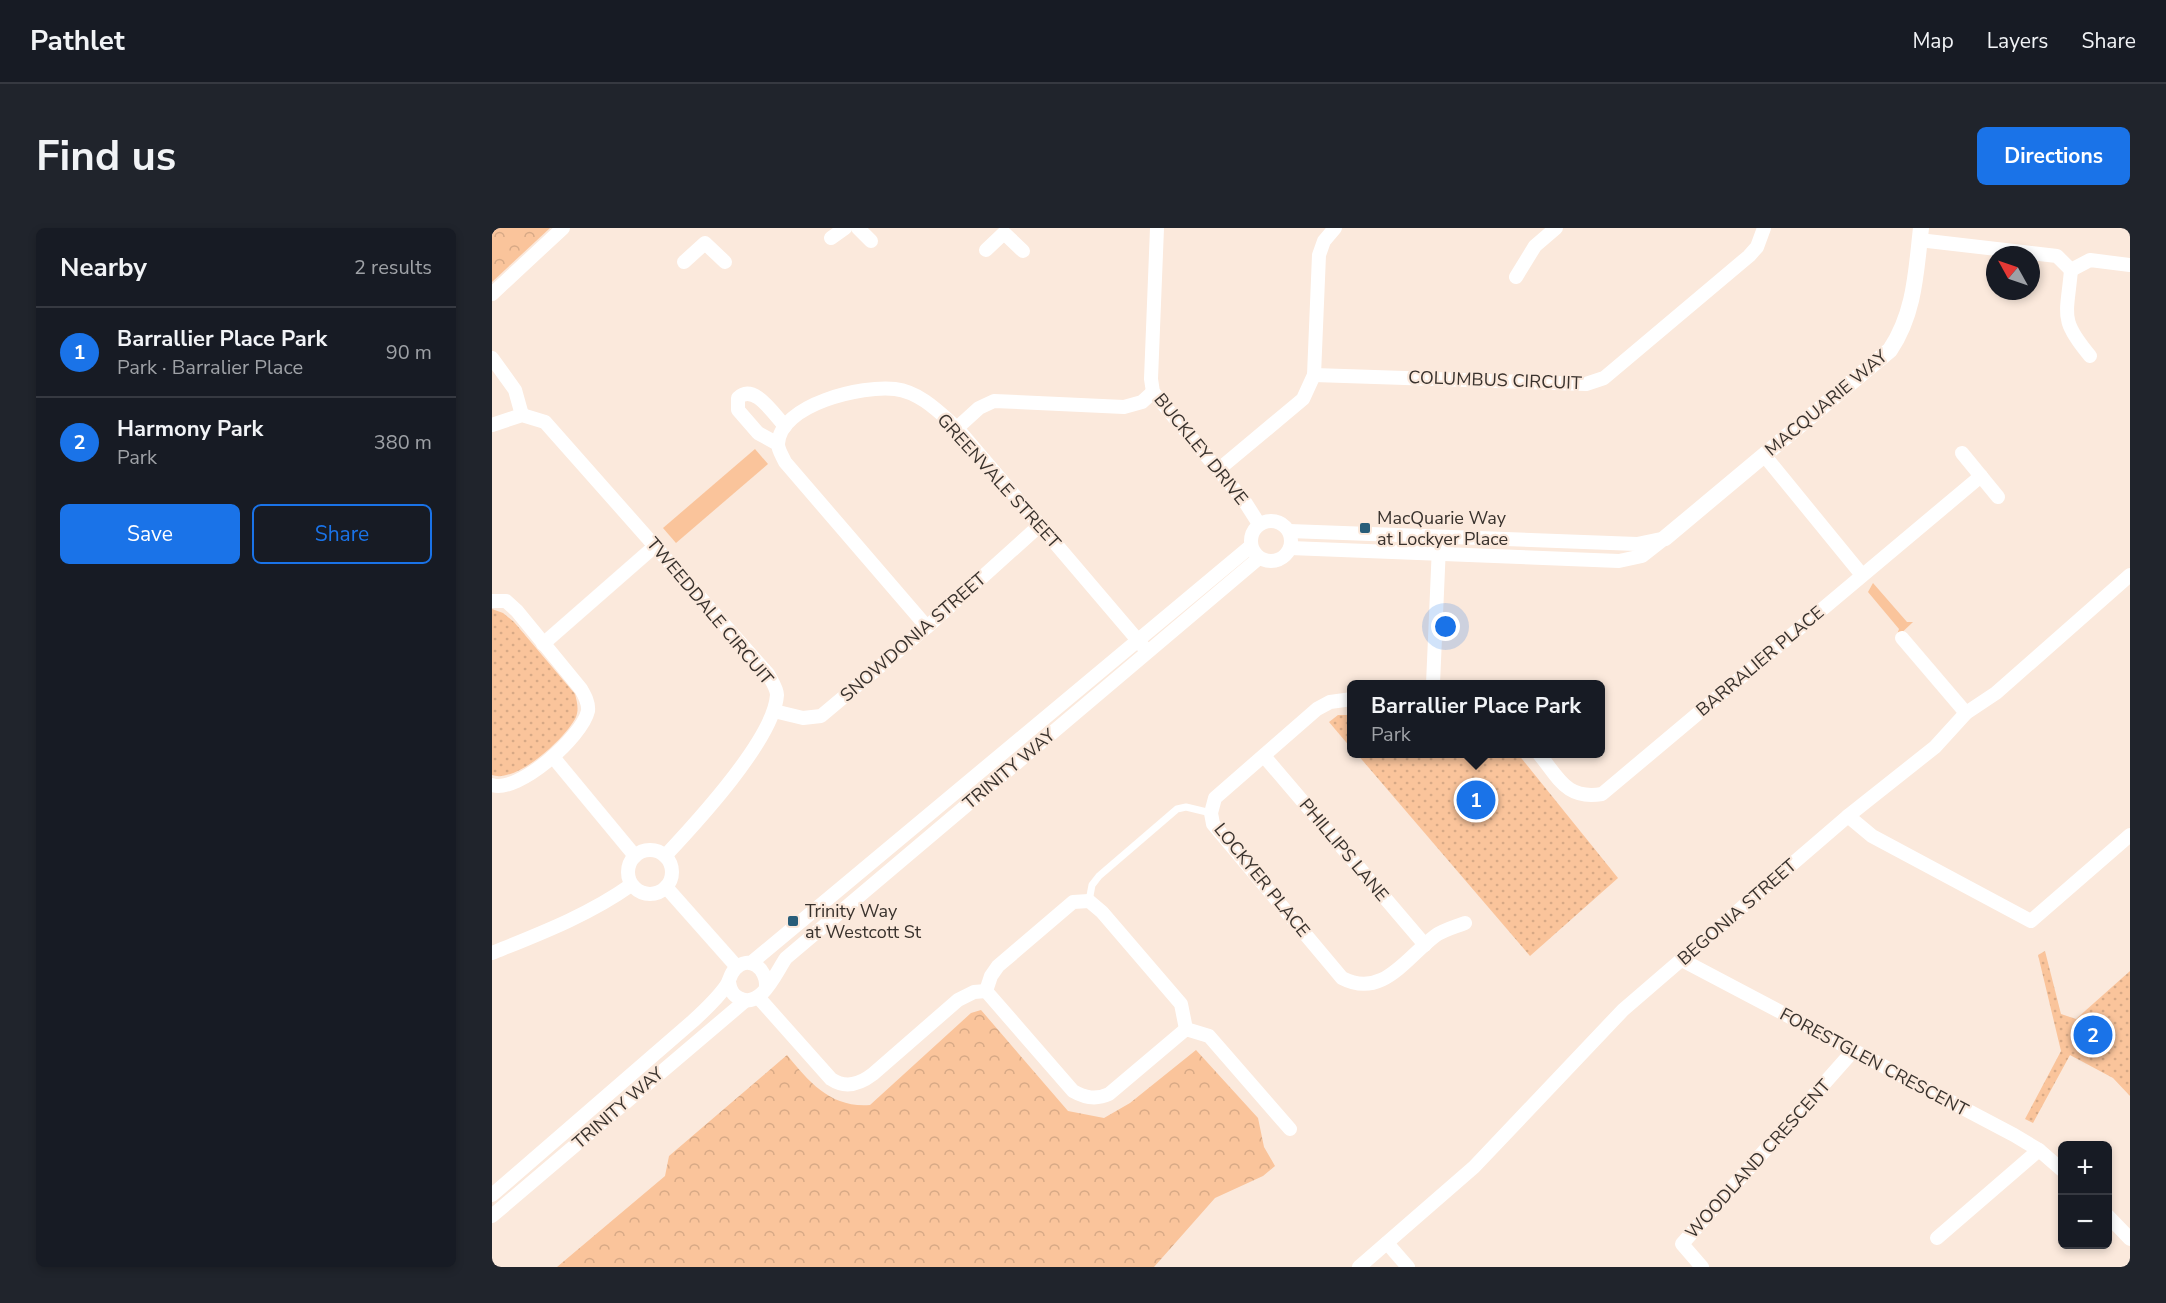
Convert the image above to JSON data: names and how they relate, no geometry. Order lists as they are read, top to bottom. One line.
{"streets":{"street":["COLUMBUS CIRCUIT","MACQUARIE WAY","BUCKLEY DRIVE","GREENVALE STREET","TWEEDDALE CIRCUIT","SNOWDONIA STREET","BARRALIER PLACE","TRINITY WAY","PHILLIPS LANE","LOCKYER PLACE","BEGONIA STREET","FORESTGLEN CRESCENT","WOODLAND CRESCENT"]},"crossings":[["MACQUARIE WAY","BUCKLEY DRIVE"],["MACQUARIE WAY","TRINITY WAY"],["BUCKLEY DRIVE","TRINITY WAY"],["GREENVALE STREET","SNOWDONIA STREET"],["GREENVALE STREET","TRINITY WAY"],["TWEEDDALE CIRCUIT","SNOWDONIA STREET"],["PHILLIPS LANE","LOCKYER PLACE"],["BEGONIA STREET","FORESTGLEN CRESCENT"],["FORESTGLEN CRESCENT","WOODLAND CRESCENT"]],"places":{"transit":["MacQuarie Way at Lockyer Place","Trinity Way at Westcott St"]},"north":"top left","page":{"header":"Pathlet","nav":["Map","Layers","Share"],"buttons":["Directions",["Save","Share"]],"title":"Find us","heading":["Nearby","2 results"],"list":[{"mark":"1","name":"Barrallier Place Park","note":"Park · Barralier Place","value":"90 m"},{"mark":"2","name":"Harmony Park","note":"Park","value":"380 m"}],"popup":["Barrallier Place Park","Park"],"pins":["1","2"],"map_buttons":["+","−"]}}
